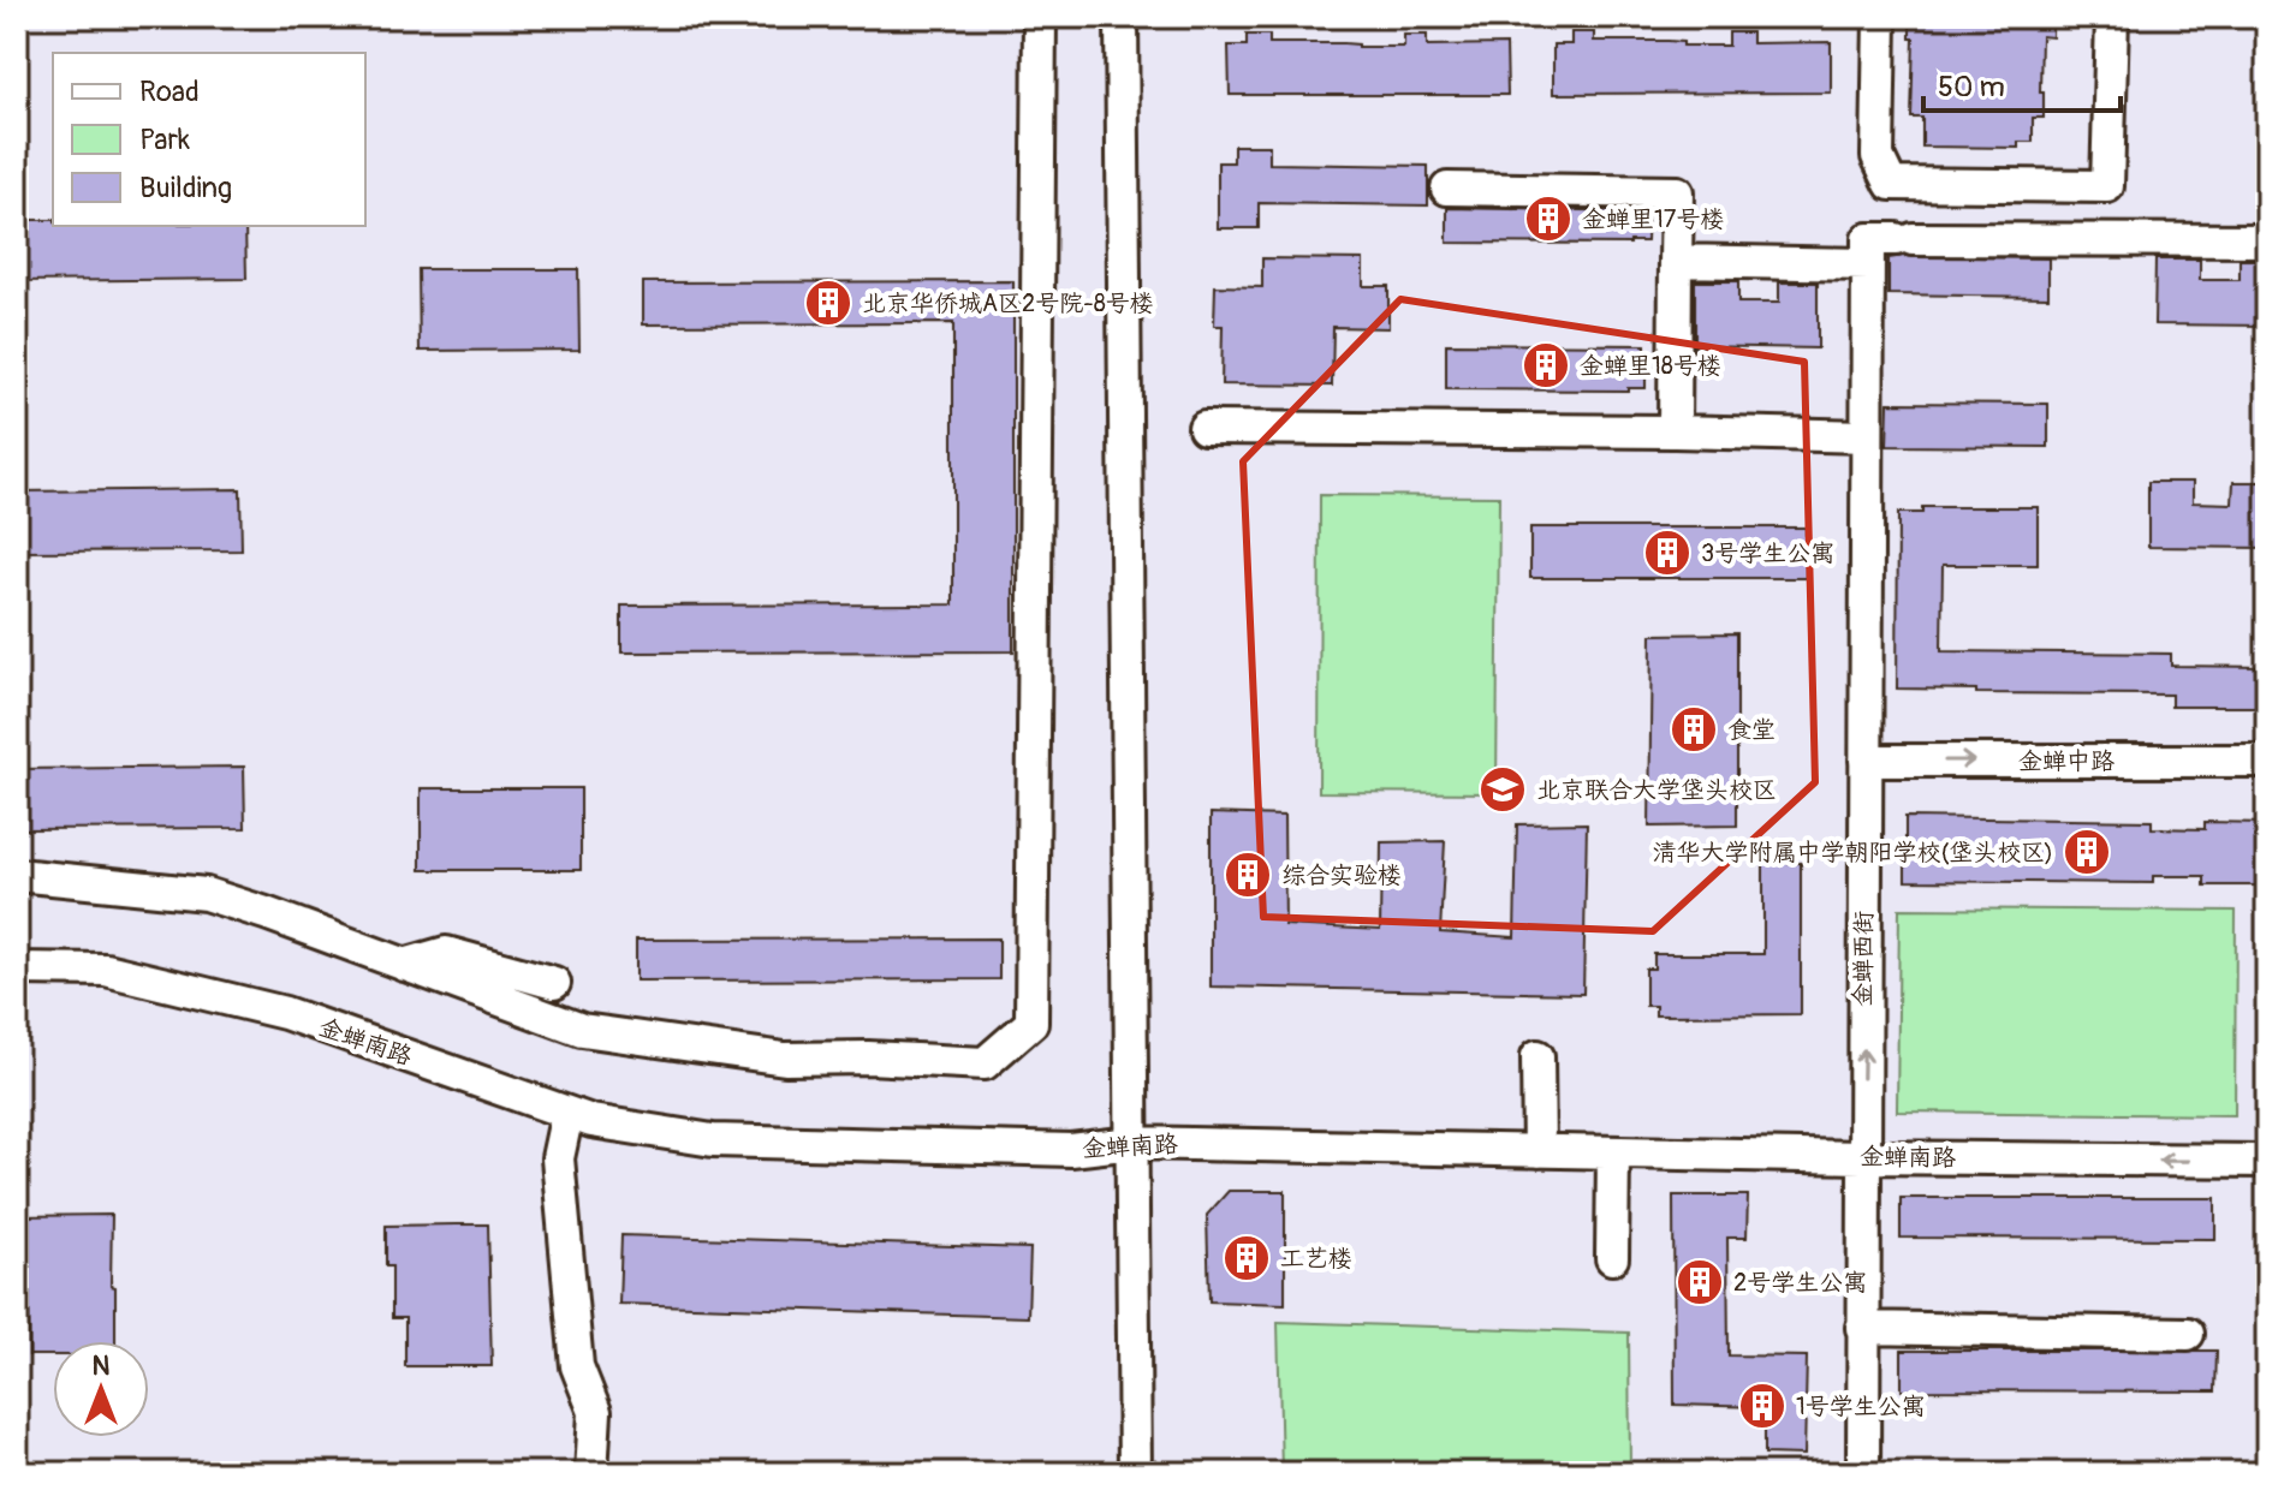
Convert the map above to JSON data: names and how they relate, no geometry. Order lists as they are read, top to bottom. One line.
{"streets":{"street":["金蝉中路","金蝉西街","金蝉南路"]},"crossings":[["金蝉中路","金蝉西街"],["金蝉西街","金蝉南路"]],"one_way":["金蝉中路"],"places":{"building":["金蝉里17号楼","北京华侨城A区2号院-8号楼","金蝉里18号楼","3号学生公寓","食堂","清华大学附属中学朝阳学校(垡头校区)","综合实验楼","工艺楼","2号学生公寓","1号学生公寓"],"school or university":["北京联合大学垡头校区"]},"legend":["Road","Park","Building"],"scale_bar":"50 m","north":"top"}
